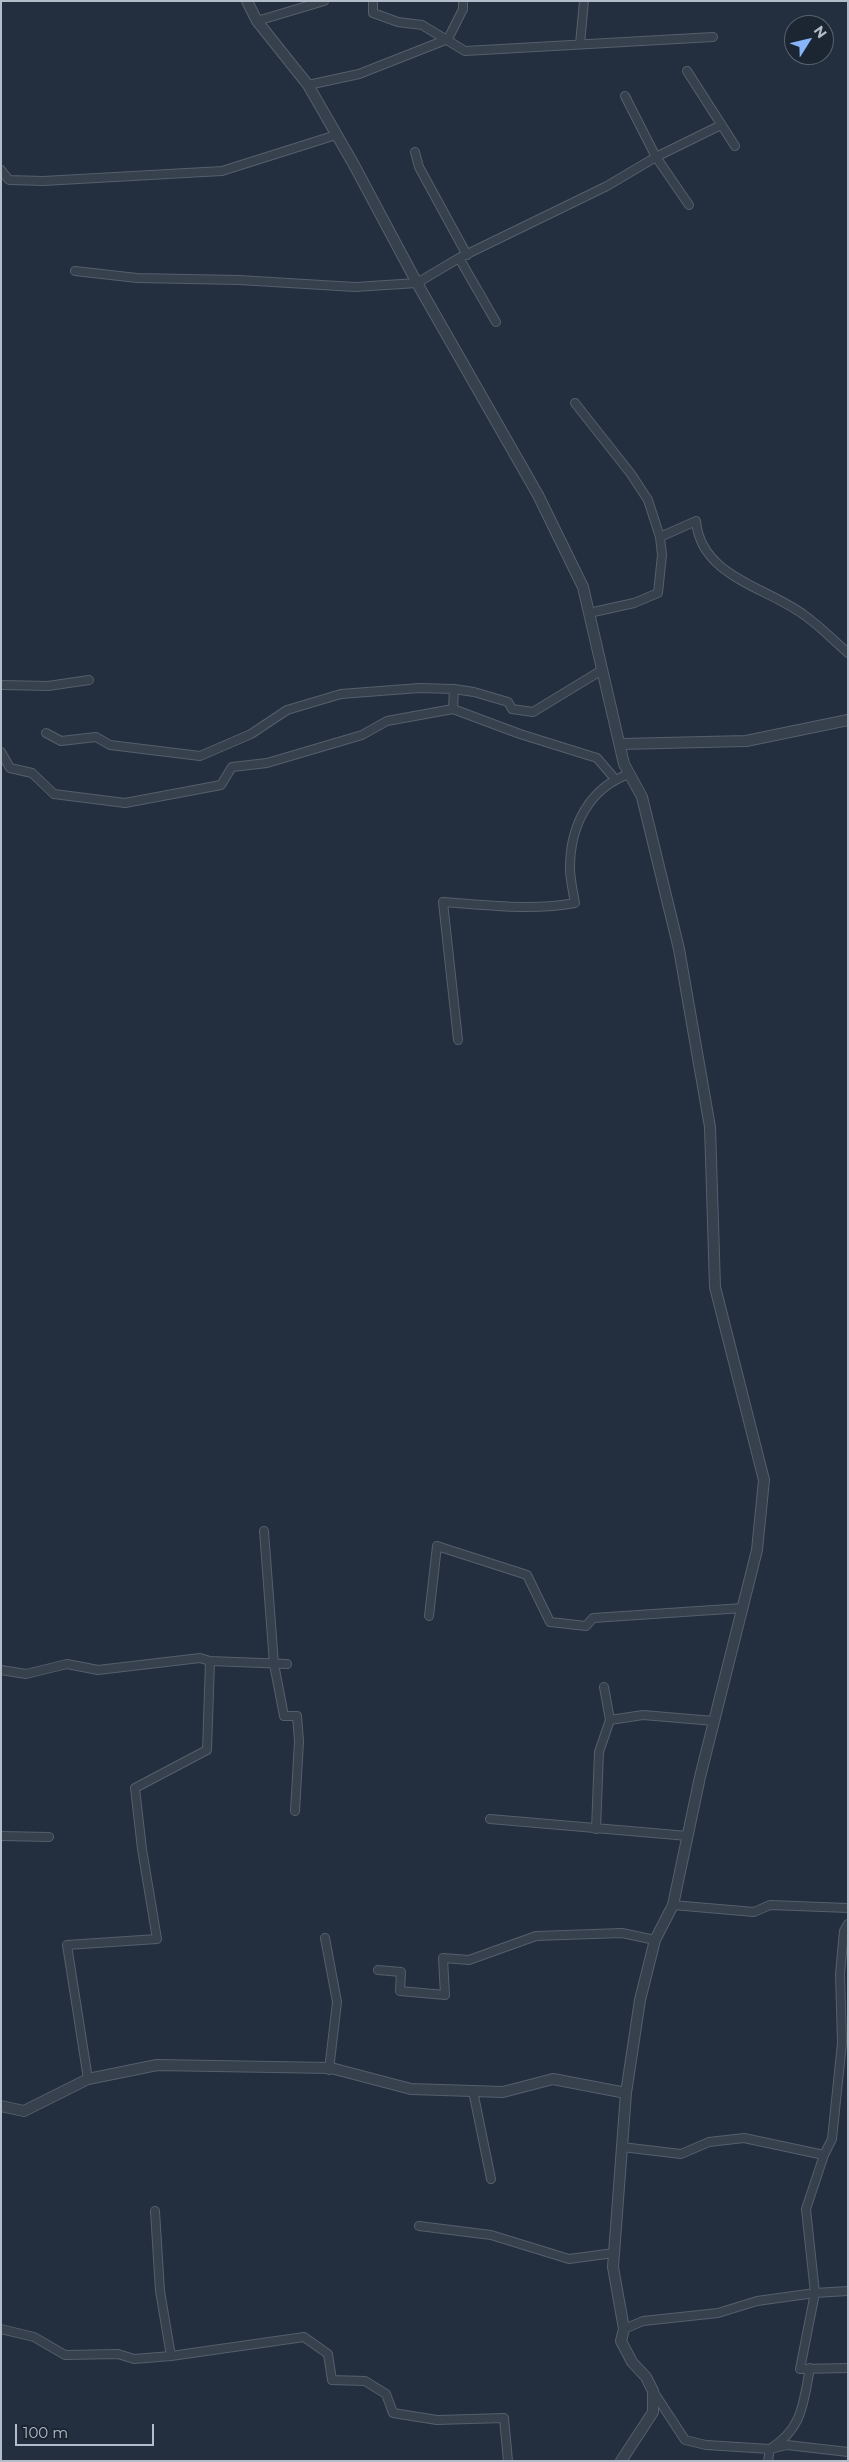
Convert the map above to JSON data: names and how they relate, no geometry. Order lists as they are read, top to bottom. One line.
{"scale_bar":"100 m","north":"top right"}
